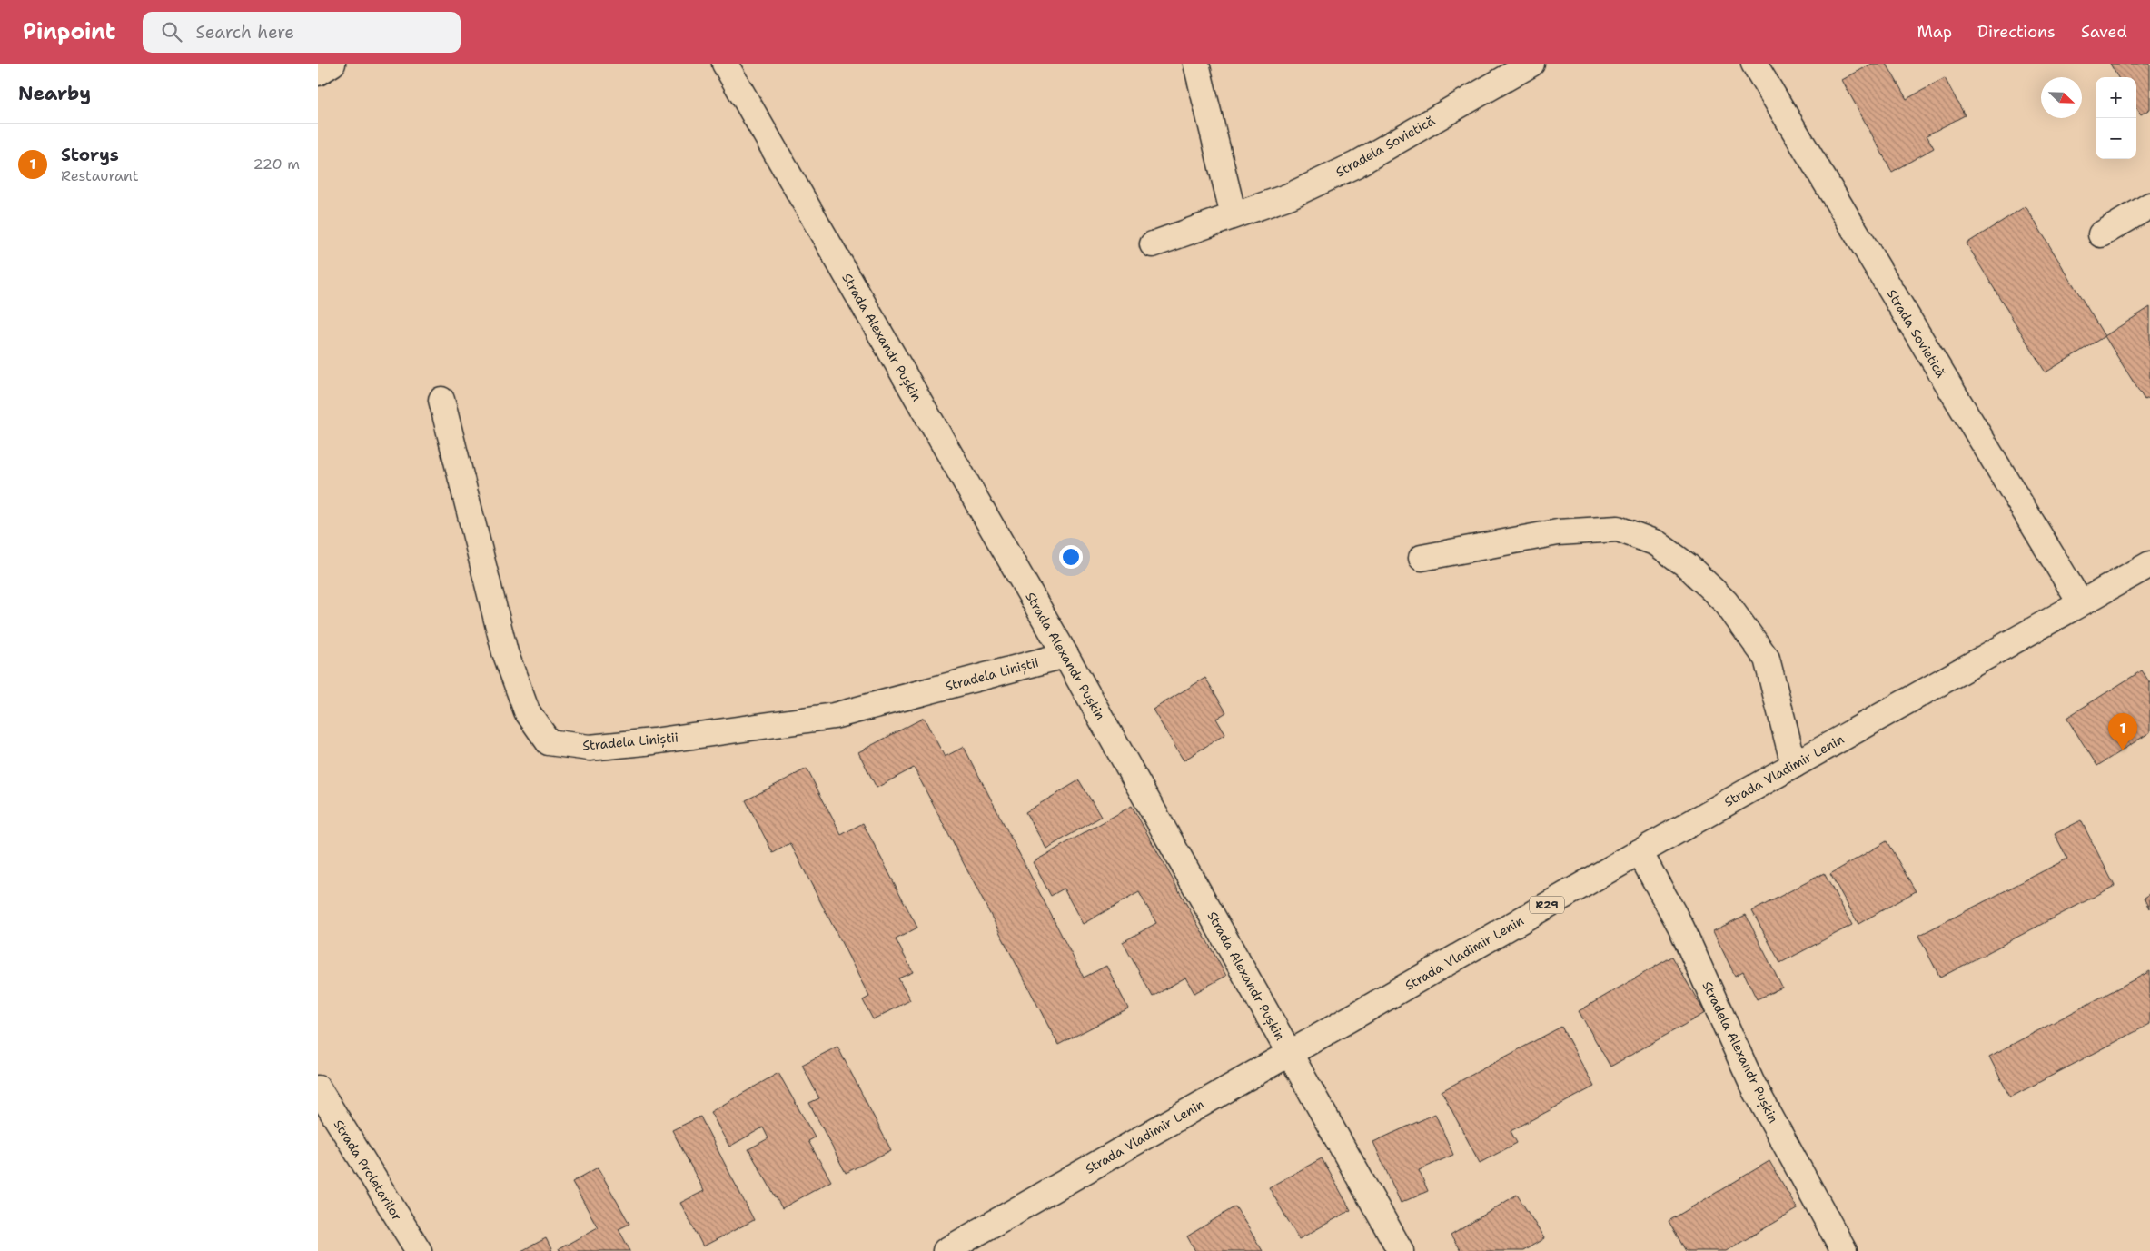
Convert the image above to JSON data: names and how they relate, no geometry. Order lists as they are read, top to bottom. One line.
{"streets":{"street":["Stradela Sovietică","Strada Sovietică","Strada Alexandr Pușkin","Stradela Liniștii","Strada Vladimir Lenin","R29","Stradela Alexandr Pușkin","Strada Proletarilor"]},"crossings":[["Strada Sovietică","Strada Vladimir Lenin"],["Strada Alexandr Pușkin","Stradela Liniștii"],["Strada Alexandr Pușkin","Strada Vladimir Lenin"],["Strada Vladimir Lenin","Stradela Alexandr Pușkin"]],"north":"bottom right","page":{"header":"Pinpoint","search":"Search here","nav":["Map","Directions","Saved"],"heading":"Nearby","map_buttons":["+","−"],"list":[{"mark":"1","name":"Storys","note":"Restaurant","value":"220 m"}],"pins":"1"}}
